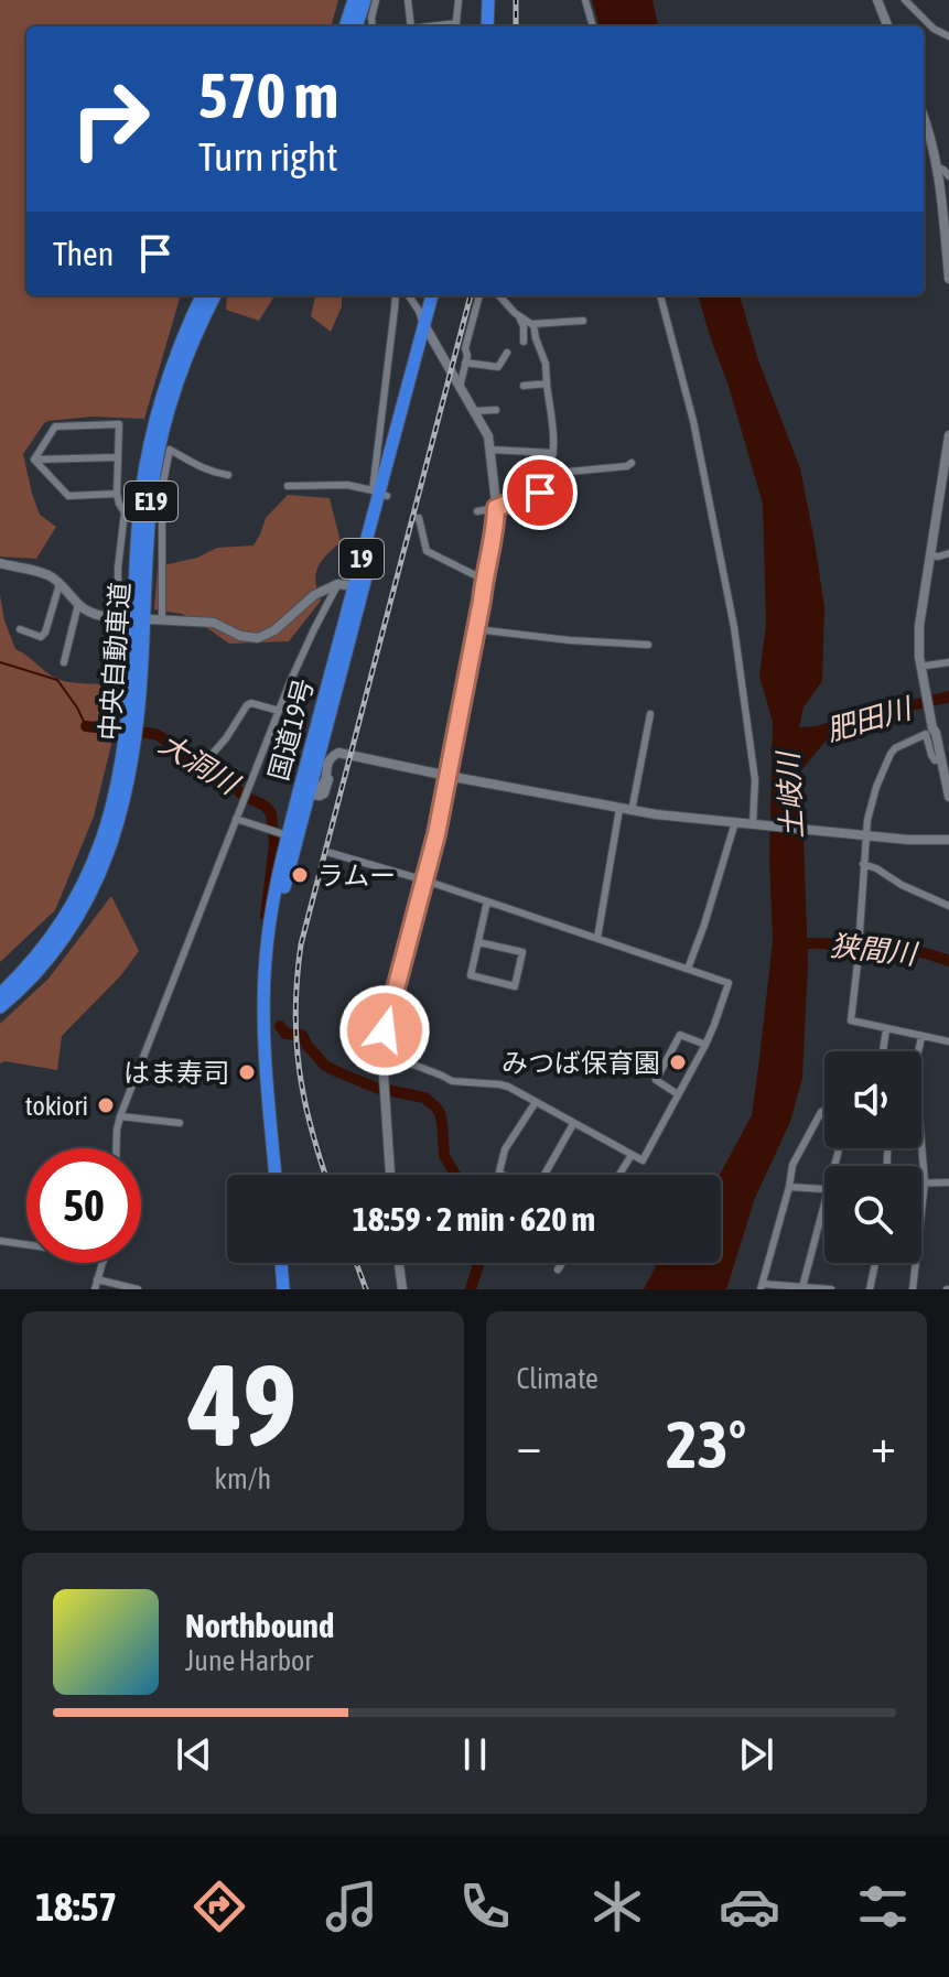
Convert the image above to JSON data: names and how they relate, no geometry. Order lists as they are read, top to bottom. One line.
{"streets":{"highway":["E19","19","中央自動車道","国道19号"]},"water":["肥田川","大洞川","土岐川","狭間川"],"places":["ラムー","みつば保育園","はま寿司","tokiori"],"page":{"turn":["570 m","Turn right"],"then":"Then","limit":"50","trip":"18:59 · 2 min · 620 m","tile":[["49","km/h"],"Climate"],"heat":["−","23°","+"],"song":["Northbound","June Harbor"],"tabs":"18:57"}}
